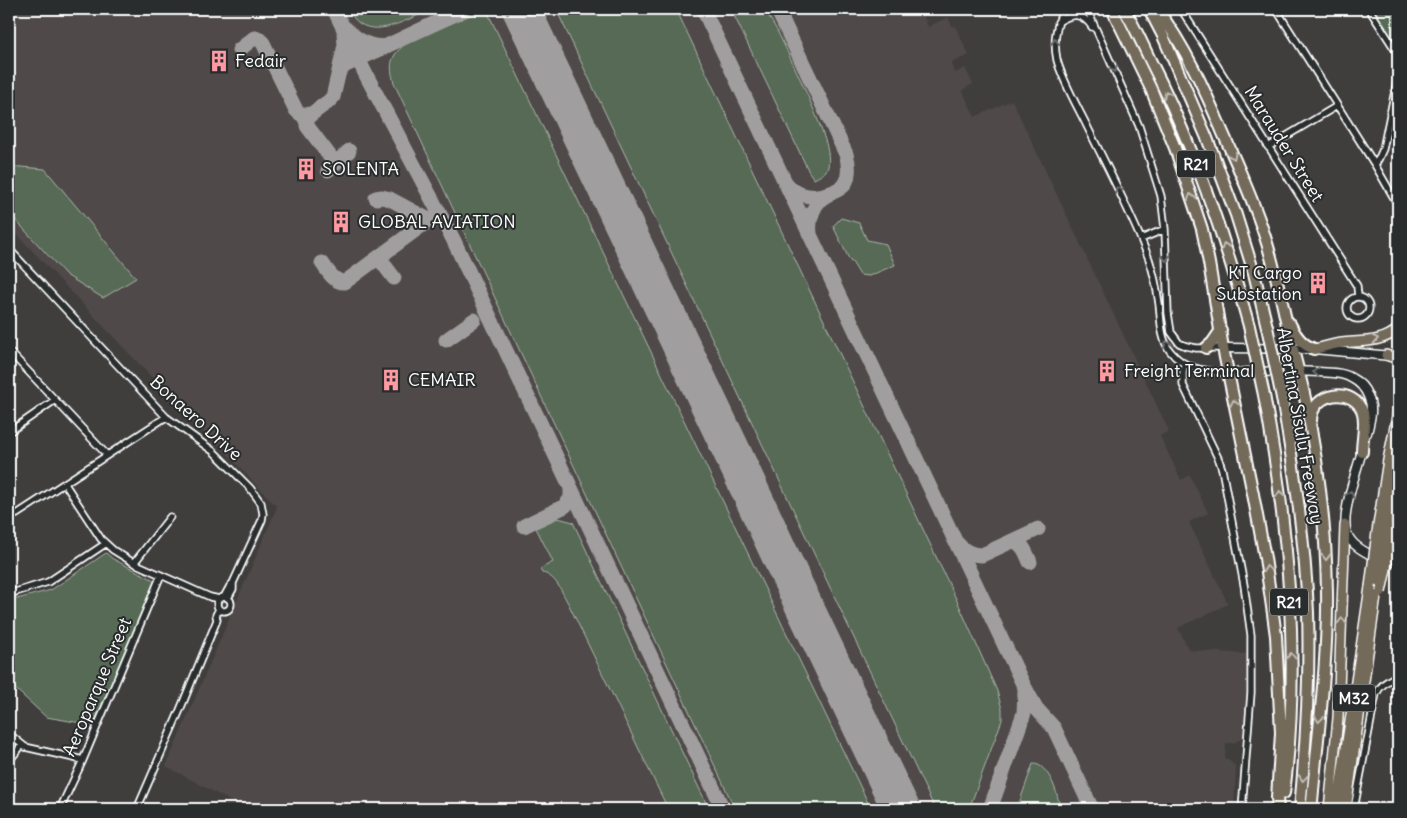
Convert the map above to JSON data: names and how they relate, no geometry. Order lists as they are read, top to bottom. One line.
{"streets":{"highway":["R21","Albertina Sisulu Freeway"],"main road":["M32"],"street":["Marauder Street","Bonaero Drive","Aeroparque Street"]},"places":{"building":["Fedair","SOLENTA","GLOBAL AVIATION","KT Cargo Substation","Freight Terminal","CEMAIR"]}}
